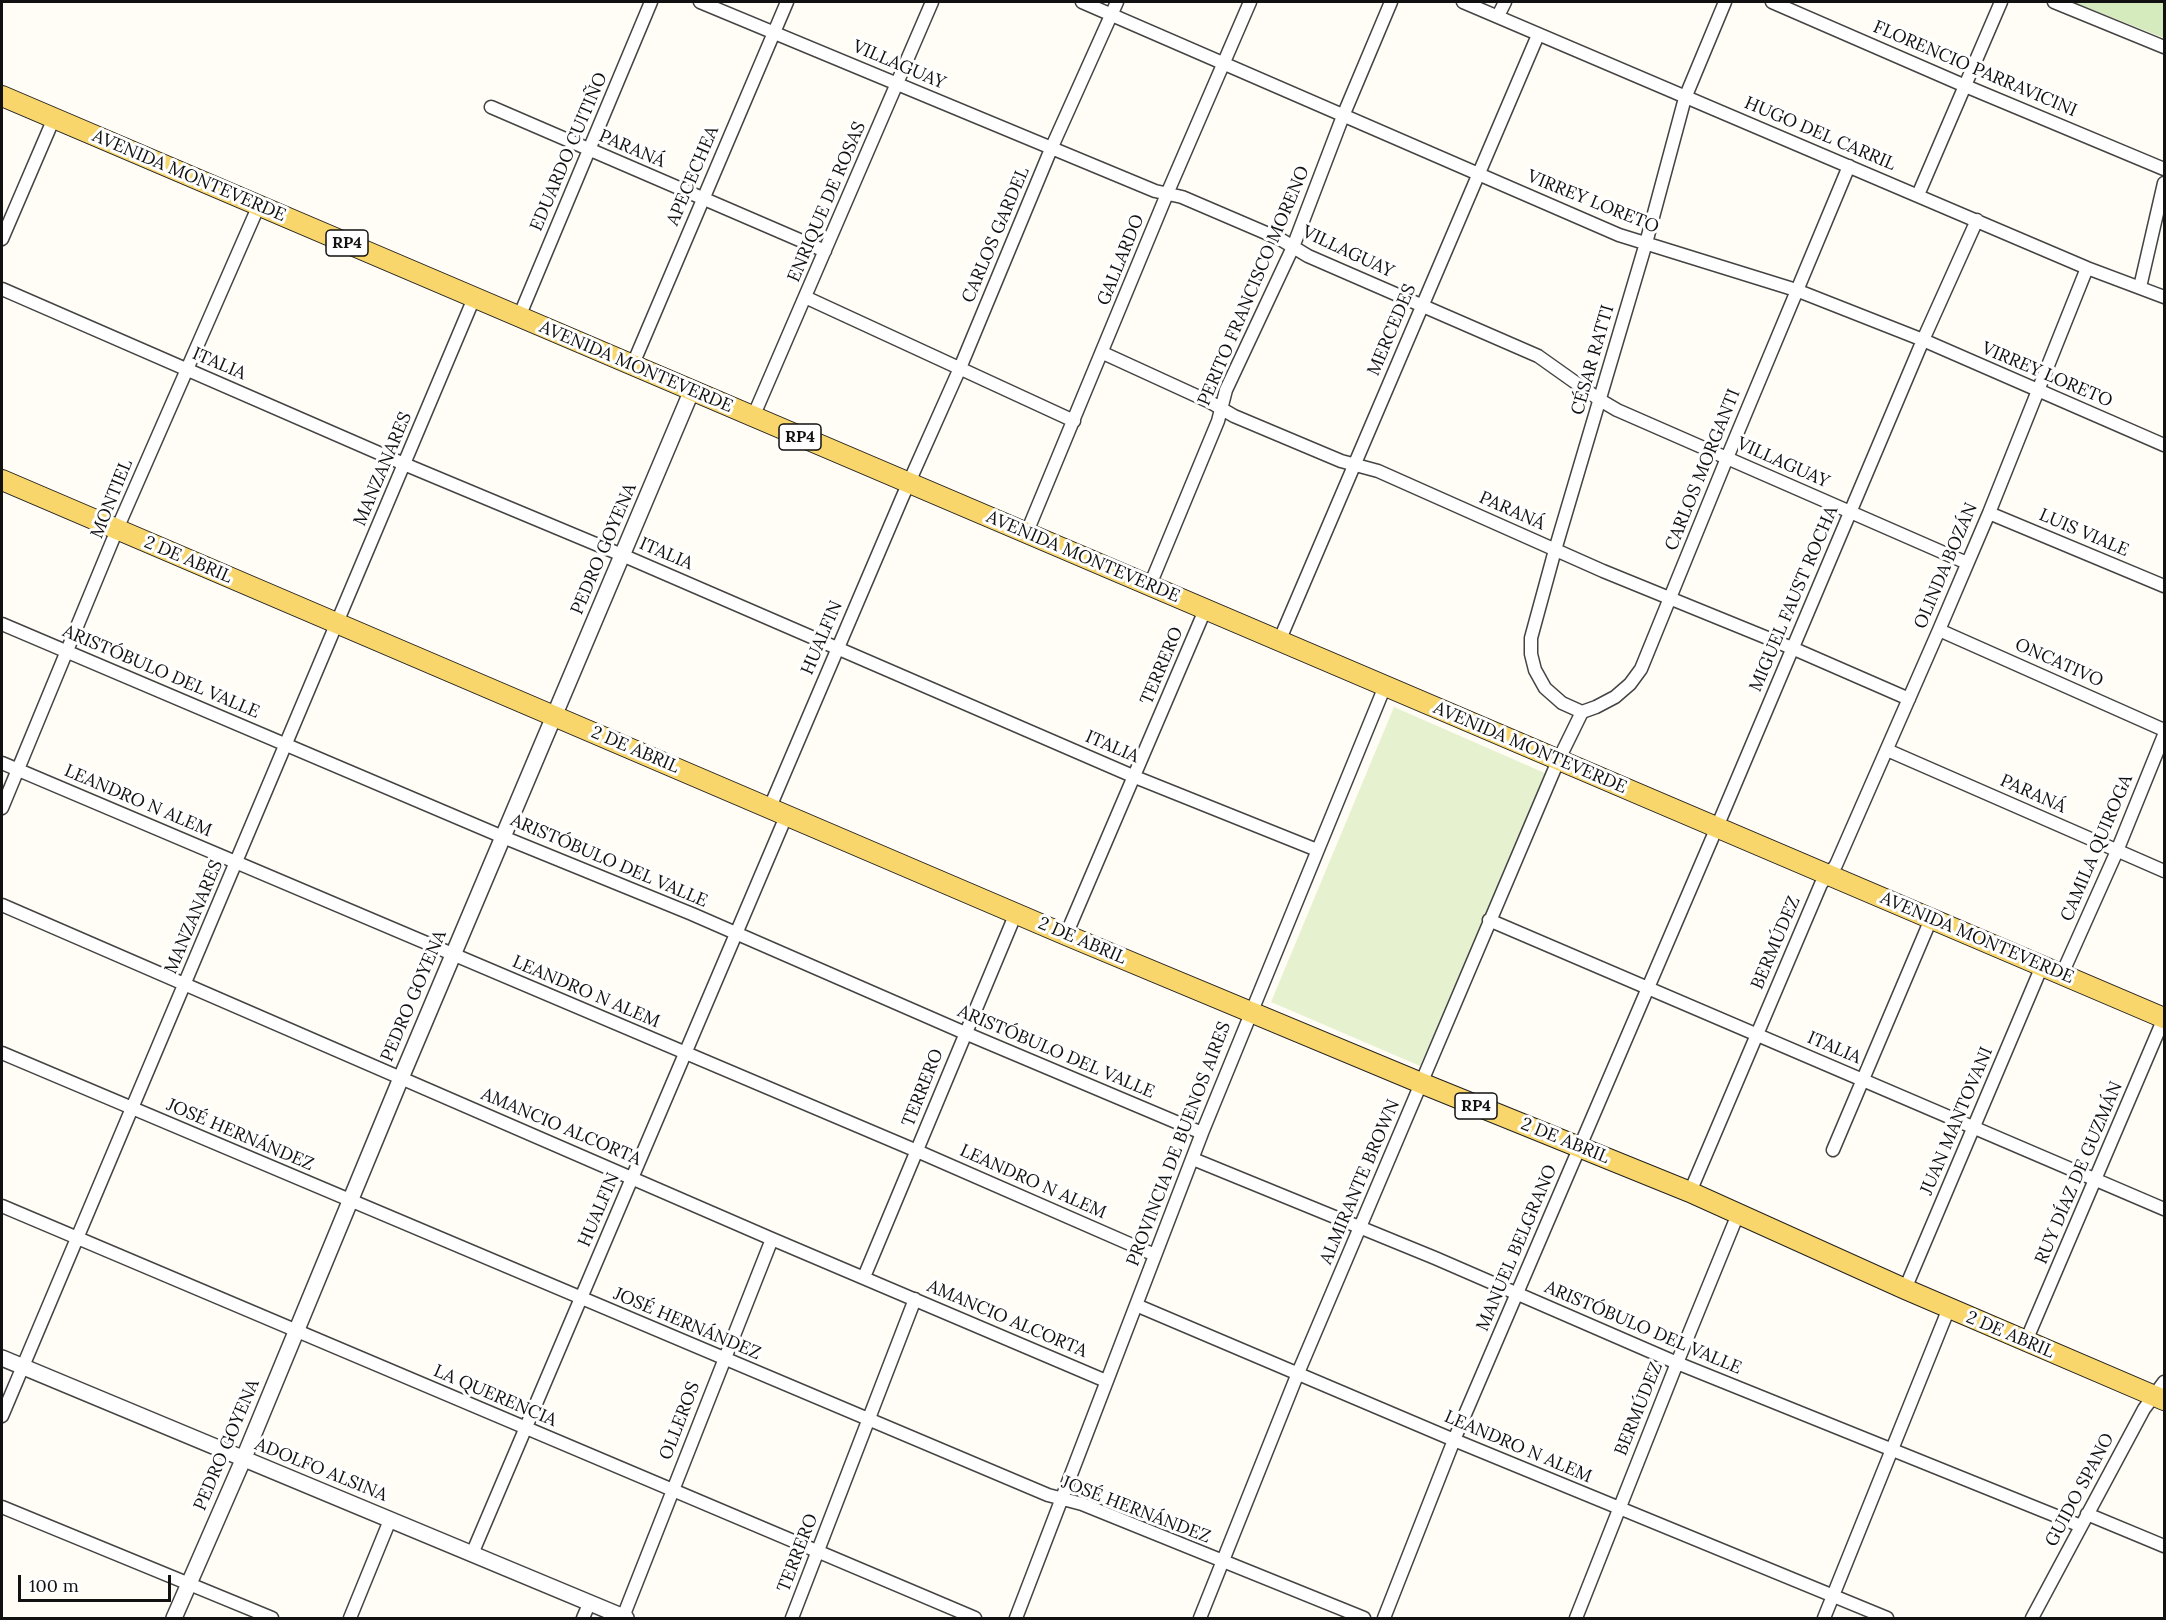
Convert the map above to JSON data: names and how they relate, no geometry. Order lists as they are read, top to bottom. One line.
{"streets":{"main road":["AVENIDA MONTEVERDE","RP4","2 DE ABRIL"],"street":["VILLAGUAY","FLORENCIO PARRAVICINI","HUGO DEL CARRIL","PARANÁ","EDUARDO CUITIÑO","APECECHEA","ENRIQUE DE ROSAS","VIRREY LORETO","CARLOS GARDEL","GALLARDO","PERITO FRANCISCO MORENO","MERCEDES","CÉSAR RATTI","ITALIA","MANZANARES","CARLOS MORGANTI","MONTIEL","LUIS VIALE","PEDRO GOYENA","OLINDA BOZÁN","MIGUEL FAUST ROCHA","HUALFIN","ONCATIVO","TERRERO","ARISTÓBULO DEL VALLE","LEANDRO N ALEM","CAMILA QUIROGA","BERMÚDEZ","JUAN MANTOVANI","AMANCIO ALCORTA","JOSÉ HERNÁNDEZ","PROVINCIA DE BUENOS AIRES","RUY DÍAZ DE GUZMÁN","ALMIRANTE BROWN","MANUEL BELGRANO","LA QUERENCIA","OLLEROS","ADOLFO ALSINA","GUIDO SPANO"]},"crossings":[["VILLAGUAY","APECECHEA"],["VILLAGUAY","ENRIQUE DE ROSAS"],["VILLAGUAY","CARLOS GARDEL"],["VILLAGUAY","GALLARDO"],["VILLAGUAY","PERITO FRANCISCO MORENO"],["VILLAGUAY","MERCEDES"],["VILLAGUAY","CÉSAR RATTI"],["VILLAGUAY","CARLOS MORGANTI"],["VILLAGUAY","OLINDA BOZÁN"],["VILLAGUAY","MIGUEL FAUST ROCHA"],["HUGO DEL CARRIL","MERCEDES"],["HUGO DEL CARRIL","CÉSAR RATTI"],["HUGO DEL CARRIL","CARLOS MORGANTI"],["HUGO DEL CARRIL","OLINDA BOZÁN"],["HUGO DEL CARRIL","MIGUEL FAUST ROCHA"],["PARANÁ","EDUARDO CUITIÑO"],["PARANÁ","APECECHEA"],["PARANÁ","ENRIQUE DE ROSAS"],["PARANÁ","GALLARDO"],["PARANÁ","PERITO FRANCISCO MORENO"],["PARANÁ","MERCEDES"],["PARANÁ","CÉSAR RATTI"],["PARANÁ","CARLOS MORGANTI"],["PARANÁ","OLINDA BOZÁN"],["PARANÁ","MIGUEL FAUST ROCHA"],["PARANÁ","CAMILA QUIROGA"],["EDUARDO CUITIÑO","AVENIDA MONTEVERDE"],["AVENIDA MONTEVERDE","APECECHEA"],["AVENIDA MONTEVERDE","ENRIQUE DE ROSAS"],["AVENIDA MONTEVERDE","CARLOS GARDEL"],["AVENIDA MONTEVERDE","GALLARDO"],["AVENIDA MONTEVERDE","PERITO FRANCISCO MORENO"],["AVENIDA MONTEVERDE","MERCEDES"],["AVENIDA MONTEVERDE","MANZANARES"],["AVENIDA MONTEVERDE","MONTIEL"],["AVENIDA MONTEVERDE","PEDRO GOYENA"],["AVENIDA MONTEVERDE","OLINDA BOZÁN"],["AVENIDA MONTEVERDE","MIGUEL FAUST ROCHA"],["AVENIDA MONTEVERDE","HUALFIN"],["AVENIDA MONTEVERDE","TERRERO"],["AVENIDA MONTEVERDE","CAMILA QUIROGA"],["AVENIDA MONTEVERDE","BERMÚDEZ"],["AVENIDA MONTEVERDE","JUAN MANTOVANI"],["AVENIDA MONTEVERDE","PROVINCIA DE BUENOS AIRES"],["AVENIDA MONTEVERDE","RUY DÍAZ DE GUZMÁN"],["AVENIDA MONTEVERDE","ALMIRANTE BROWN"],["AVENIDA MONTEVERDE","MANUEL BELGRANO"],["VIRREY LORETO","CARLOS GARDEL"],["VIRREY LORETO","GALLARDO"],["VIRREY LORETO","PERITO FRANCISCO MORENO"],["VIRREY LORETO","MERCEDES"],["VIRREY LORETO","CÉSAR RATTI"],["VIRREY LORETO","CARLOS MORGANTI"],["VIRREY LORETO","OLINDA BOZÁN"],["VIRREY LORETO","MIGUEL FAUST ROCHA"],["CARLOS GARDEL","HUALFIN"],["CÉSAR RATTI","CARLOS MORGANTI"],["ITALIA","MANZANARES"],["ITALIA","MONTIEL"],["ITALIA","PEDRO GOYENA"],["ITALIA","HUALFIN"],["ITALIA","TERRERO"],["ITALIA","BERMÚDEZ"],["ITALIA","JUAN MANTOVANI"],["ITALIA","PROVINCIA DE BUENOS AIRES"],["ITALIA","RUY DÍAZ DE GUZMÁN"],["ITALIA","ALMIRANTE BROWN"],["ITALIA","MANUEL BELGRANO"],["MANZANARES","2 DE ABRIL"],["MANZANARES","ARISTÓBULO DEL VALLE"],["MANZANARES","LEANDRO N ALEM"],["MANZANARES","AMANCIO ALCORTA"],["MANZANARES","JOSÉ HERNÁNDEZ"],["MANZANARES","LA QUERENCIA"],["MANZANARES","ADOLFO ALSINA"],["MONTIEL","2 DE ABRIL"],["MONTIEL","ARISTÓBULO DEL VALLE"],["MONTIEL","LEANDRO N ALEM"],["LUIS VIALE","OLINDA BOZÁN"],["PEDRO GOYENA","2 DE ABRIL"],["PEDRO GOYENA","ARISTÓBULO DEL VALLE"],["PEDRO GOYENA","LEANDRO N ALEM"],["PEDRO GOYENA","AMANCIO ALCORTA"],["PEDRO GOYENA","JOSÉ HERNÁNDEZ"],["PEDRO GOYENA","LA QUERENCIA"],["PEDRO GOYENA","ADOLFO ALSINA"],["2 DE ABRIL","HUALFIN"],["2 DE ABRIL","TERRERO"],["2 DE ABRIL","BERMÚDEZ"],["2 DE ABRIL","JUAN MANTOVANI"],["2 DE ABRIL","PROVINCIA DE BUENOS AIRES"],["2 DE ABRIL","RUY DÍAZ DE GUZMÁN"],["2 DE ABRIL","ALMIRANTE BROWN"],["2 DE ABRIL","MANUEL BELGRANO"],["2 DE ABRIL","GUIDO SPANO"],["OLINDA BOZÁN","ONCATIVO"],["OLINDA BOZÁN","BERMÚDEZ"],["MIGUEL FAUST ROCHA","MANUEL BELGRANO"],["HUALFIN","ARISTÓBULO DEL VALLE"],["HUALFIN","LEANDRO N ALEM"],["HUALFIN","AMANCIO ALCORTA"],["HUALFIN","JOSÉ HERNÁNDEZ"],["HUALFIN","LA QUERENCIA"],["HUALFIN","ADOLFO ALSINA"],["TERRERO","ARISTÓBULO DEL VALLE"],["TERRERO","LEANDRO N ALEM"],["TERRERO","AMANCIO ALCORTA"],["TERRERO","JOSÉ HERNÁNDEZ"],["TERRERO","LA QUERENCIA"],["ARISTÓBULO DEL VALLE","BERMÚDEZ"],["ARISTÓBULO DEL VALLE","PROVINCIA DE BUENOS AIRES"],["ARISTÓBULO DEL VALLE","ALMIRANTE BROWN"],["ARISTÓBULO DEL VALLE","MANUEL BELGRANO"],["ARISTÓBULO DEL VALLE","GUIDO SPANO"],["LEANDRO N ALEM","BERMÚDEZ"],["LEANDRO N ALEM","PROVINCIA DE BUENOS AIRES"],["LEANDRO N ALEM","ALMIRANTE BROWN"],["LEANDRO N ALEM","MANUEL BELGRANO"],["AMANCIO ALCORTA","PROVINCIA DE BUENOS AIRES"],["AMANCIO ALCORTA","OLLEROS"],["JOSÉ HERNÁNDEZ","PROVINCIA DE BUENOS AIRES"],["JOSÉ HERNÁNDEZ","ALMIRANTE BROWN"],["JOSÉ HERNÁNDEZ","OLLEROS"],["LA QUERENCIA","OLLEROS"],["OLLEROS","ADOLFO ALSINA"]],"scale_bar":"100 m"}
